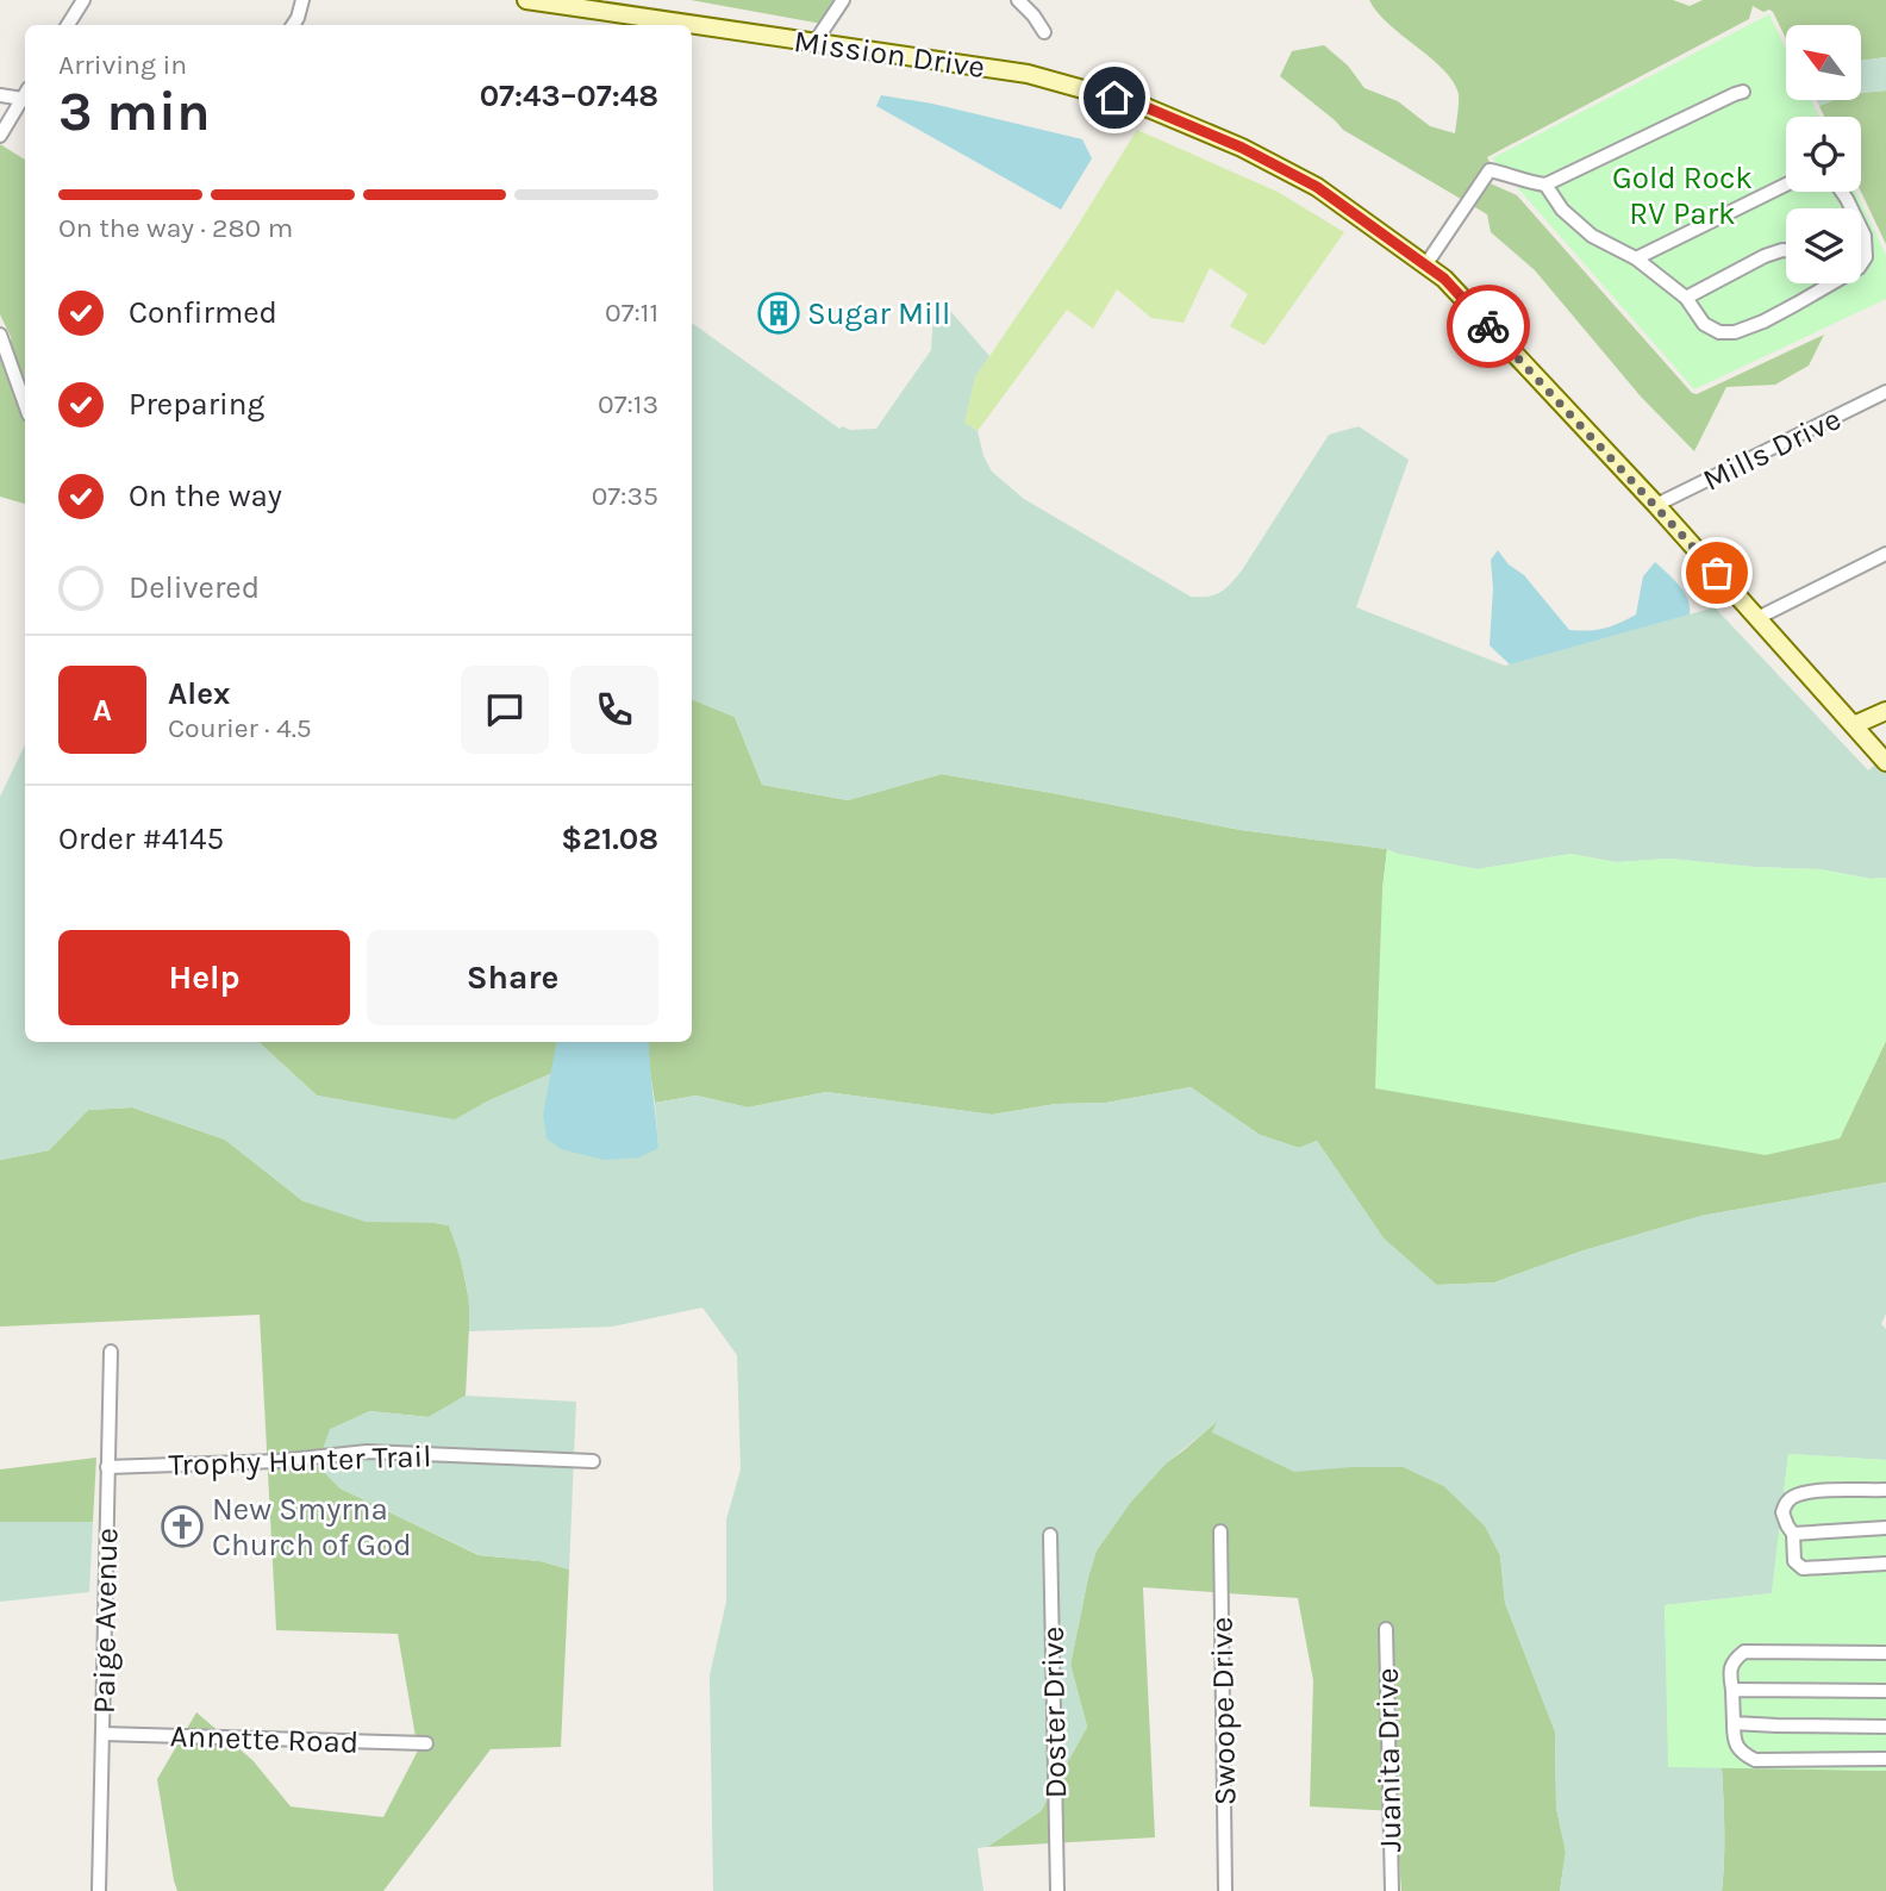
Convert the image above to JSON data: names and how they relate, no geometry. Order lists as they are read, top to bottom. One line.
{"streets":{"street":["Mission Drive","Mills Drive","Trophy Hunter Trail","Paige Avenue","Swoope Drive","Doster Drive","Annette Road","Juanita Drive"]},"crossings":[["Mission Drive","Mills Drive"],["Trophy Hunter Trail","Paige Avenue"],["Paige Avenue","Annette Road"]],"parks":["Gold Rock RV Park"],"places":{"building":["Sugar Mill"],"church":["New Smyrna Church of God"]},"north":"top left","page":{"heading":["3 min","Arriving in","07:43–07:48"],"panel":["Alex","Courier · 4.5","Order #4145","$21.08"],"bar":"On the way · 280 m","list":[["Confirmed","07:11"],["Preparing","07:13"],["On the way","07:35"],"Delivered"],"round":"A","buttons":["Help","Share"]}}
